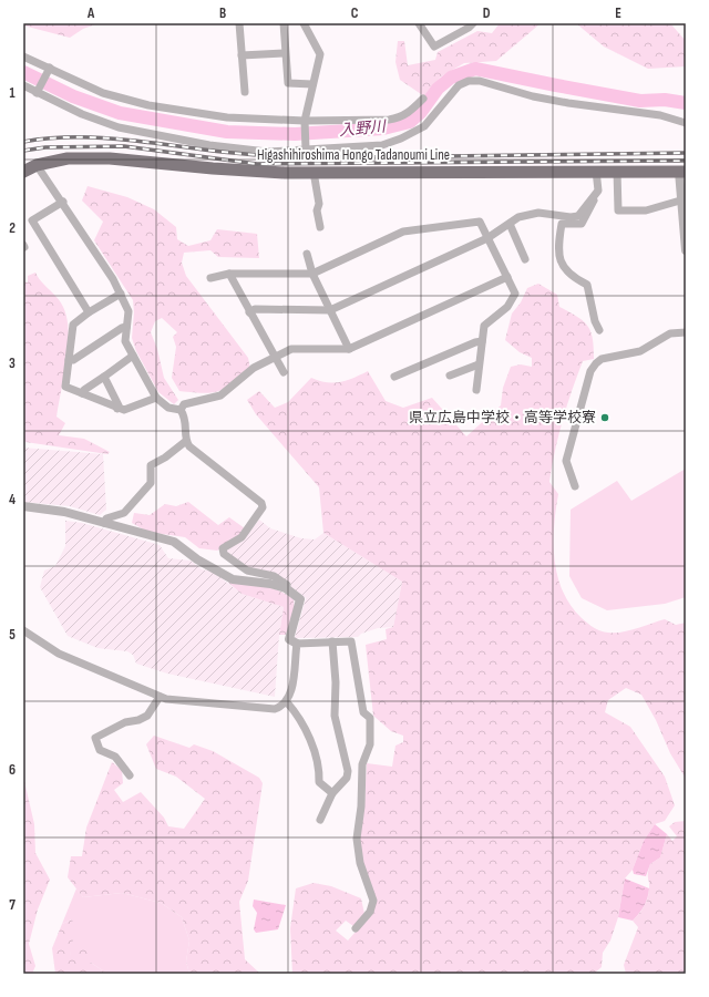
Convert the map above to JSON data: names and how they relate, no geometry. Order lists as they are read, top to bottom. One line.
{"streets":{"main road":["Higashihiroshima Hongo Tadanoumi Line"]},"water":["入野川"],"places":["県立広島中学校・高等学校寮"],"grid":{"columns":["A","B","C","D","E"],"rows":["1","2","3","4","5","6","7"]}}
